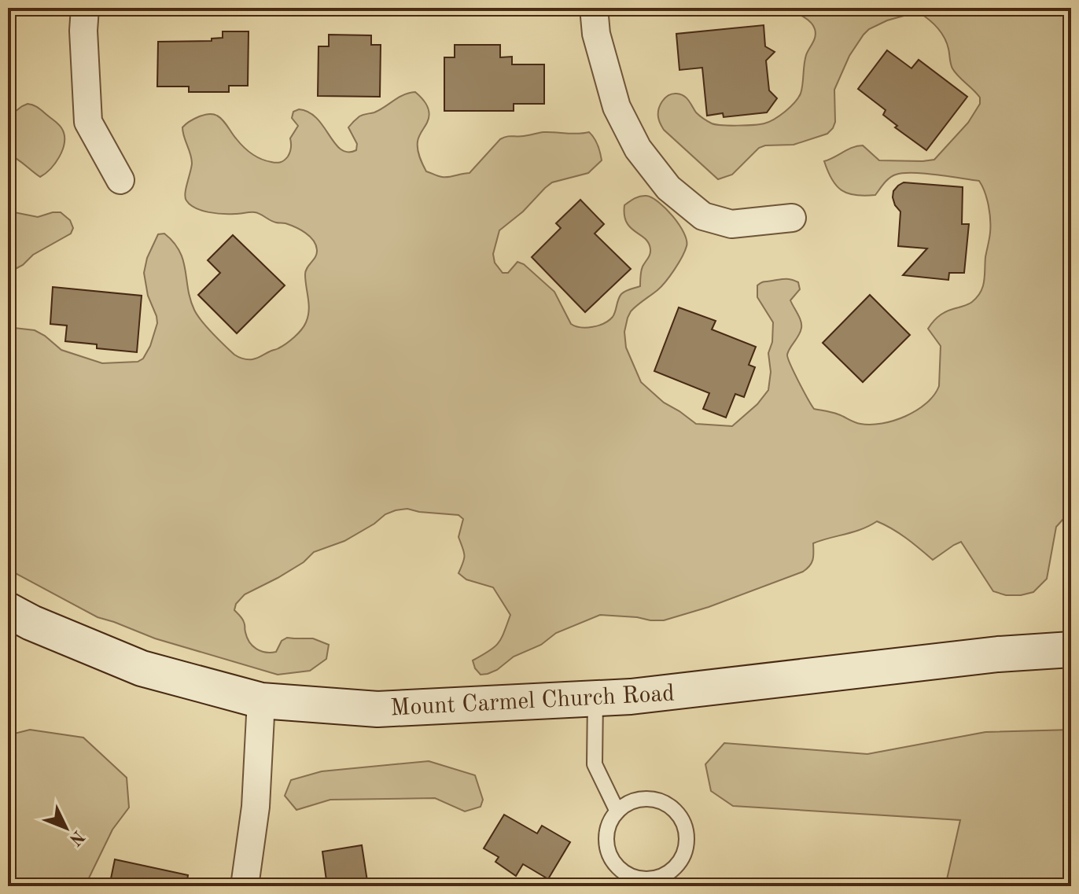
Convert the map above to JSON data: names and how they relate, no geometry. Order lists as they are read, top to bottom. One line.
{"streets":{"main road":["Mount Carmel Church Road"]},"north":"bottom right"}
